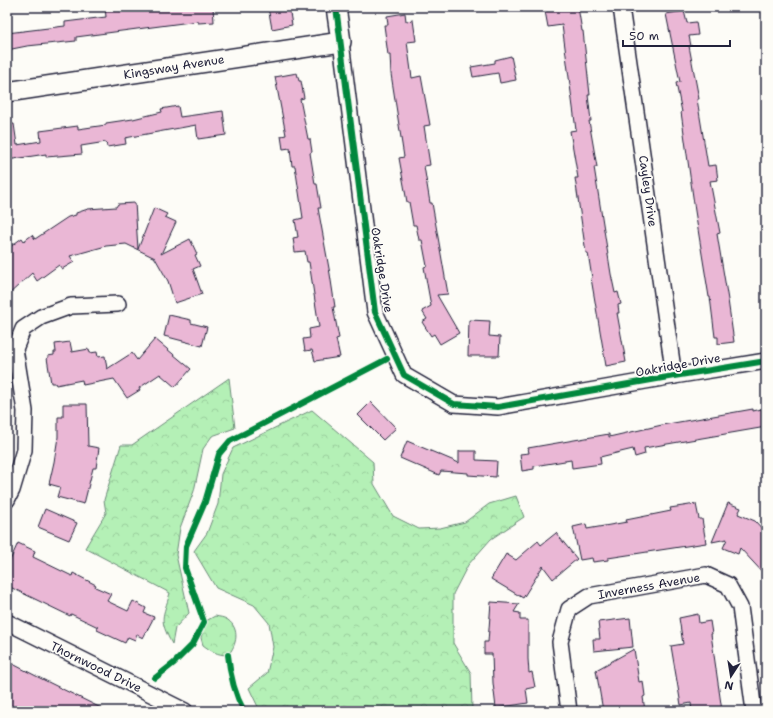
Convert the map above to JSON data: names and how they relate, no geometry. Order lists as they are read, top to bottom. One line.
{"streets":{"street":["Kingsway Avenue","Cayley Drive","Oakridge Drive","Inverness Avenue","Thornwood Drive"]},"crossings":[["Kingsway Avenue","Oakridge Drive"],["Cayley Drive","Oakridge Drive"]],"scale_bar":"50 m","north":"bottom"}
